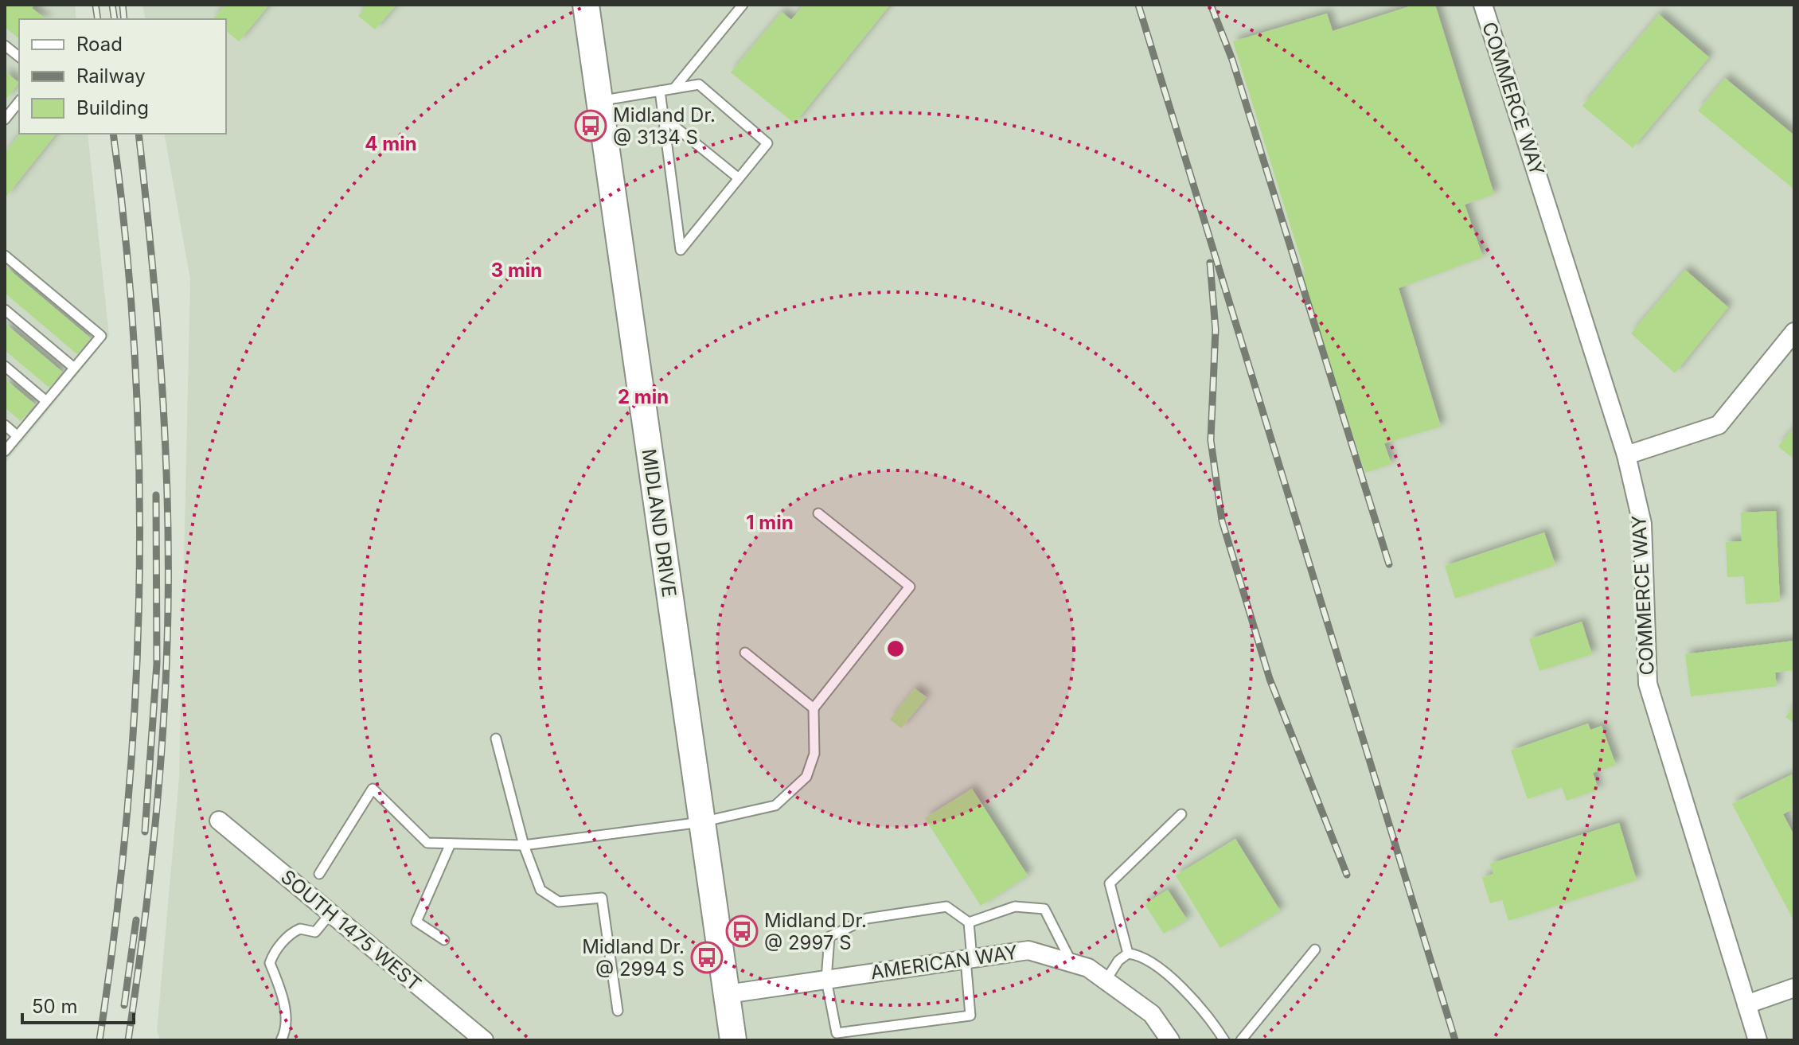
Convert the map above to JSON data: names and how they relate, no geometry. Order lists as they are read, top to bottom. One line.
{"streets":{"street":["COMMERCE WAY","MIDLAND DRIVE","SOUTH 1475 WEST","AMERICAN WAY"]},"crossings":[["MIDLAND DRIVE","AMERICAN WAY"]],"places":{"bus stop":["Midland Dr. @ 3134 S","Midland Dr. @ 2997 S","Midland Dr. @ 2994 S"]},"legend":["Road","Railway","Building"],"scale_bar":"50 m","rings":["4 min","3 min","2 min","1 min"]}
